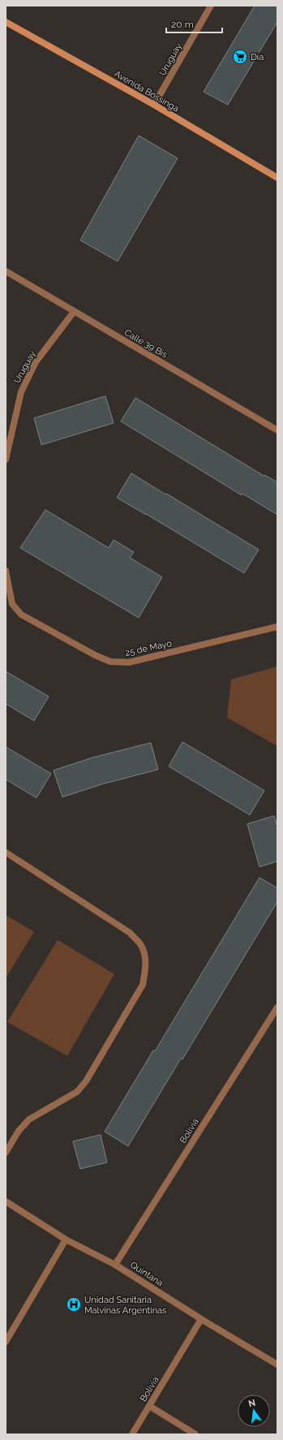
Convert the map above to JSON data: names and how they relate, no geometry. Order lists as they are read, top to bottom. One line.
{"streets":{"main road":["Avenida Bossinga"],"street":["Uruguay","Calle 39 Bis","25 de Mayo","Bolivia","Quintana"]},"crossings":[["Uruguay","Avenida Bossinga"],["Uruguay","Calle 39 Bis"],["Bolivia","Quintana"]],"places":{"supermarket":["Dia"],"hospital":["Unidad Sanitaria Malvinas Argentinas"]},"scale_bar":"20 m","north":"top"}
